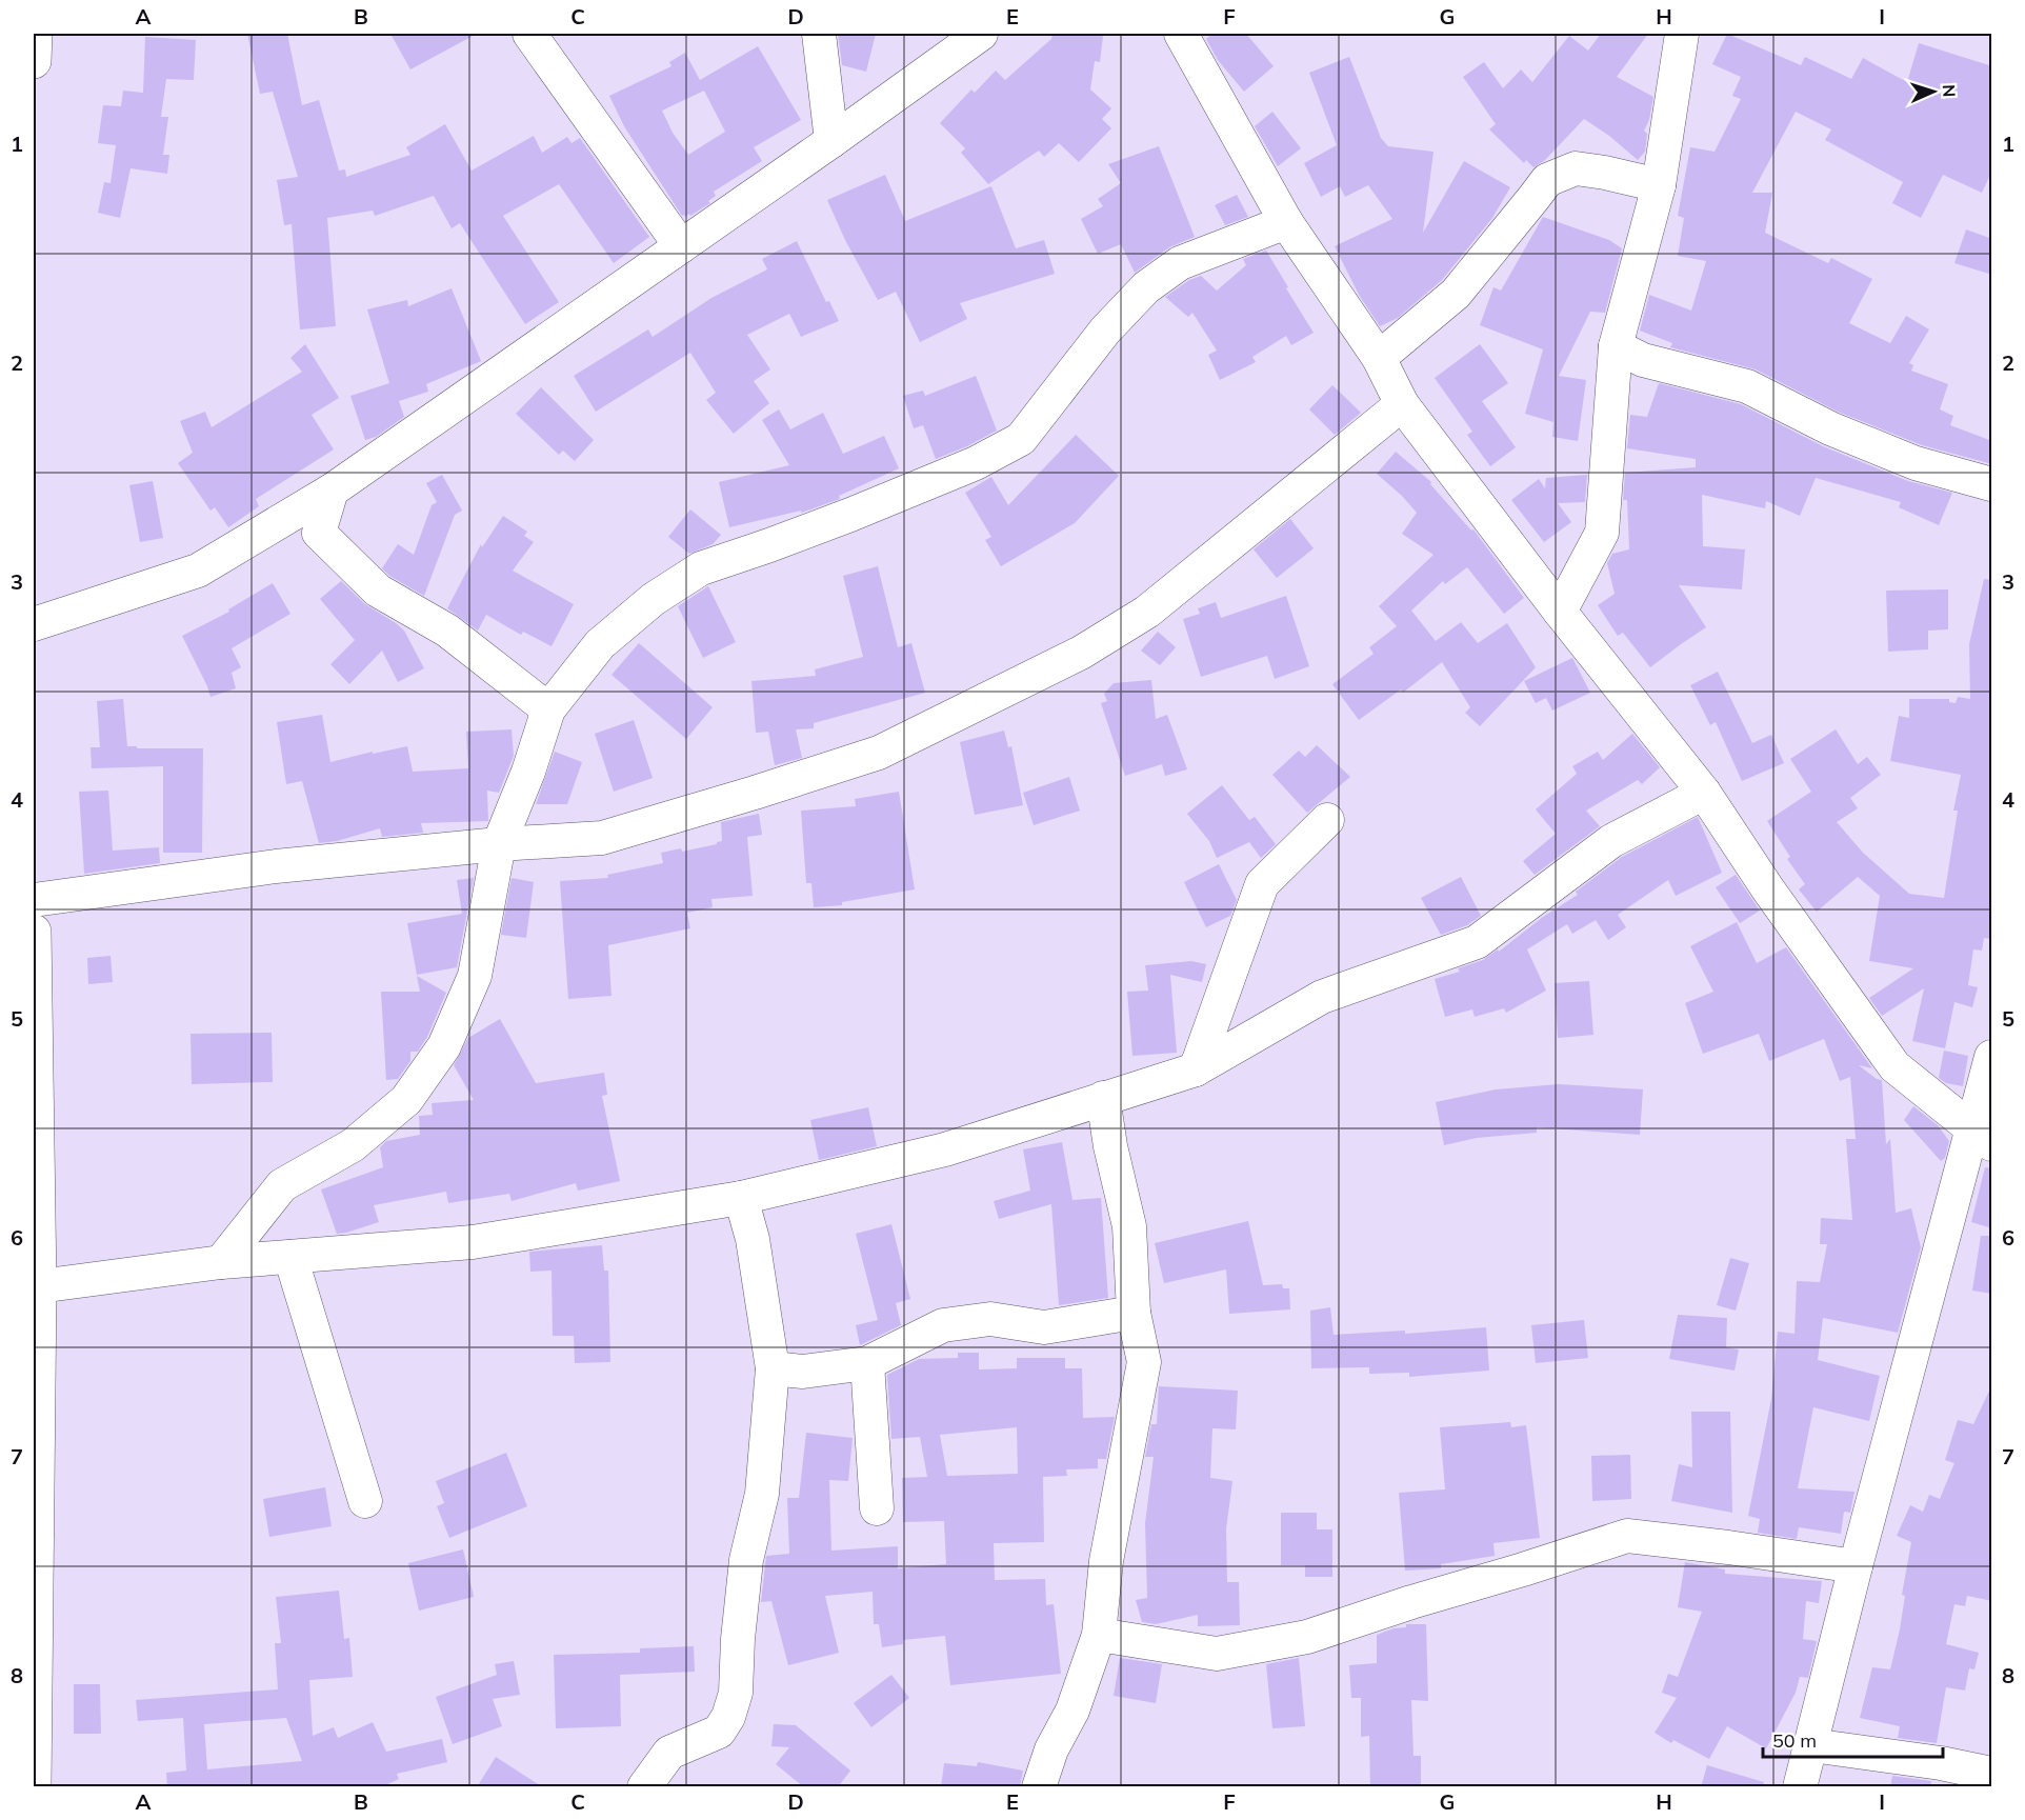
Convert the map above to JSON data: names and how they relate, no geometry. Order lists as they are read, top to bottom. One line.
{"scale_bar":"50 m","north":"right","grid":{"columns":["A","B","C","D","E","F","G","H","I"],"rows":["1","2","3","4","5","6","7","8"]}}
